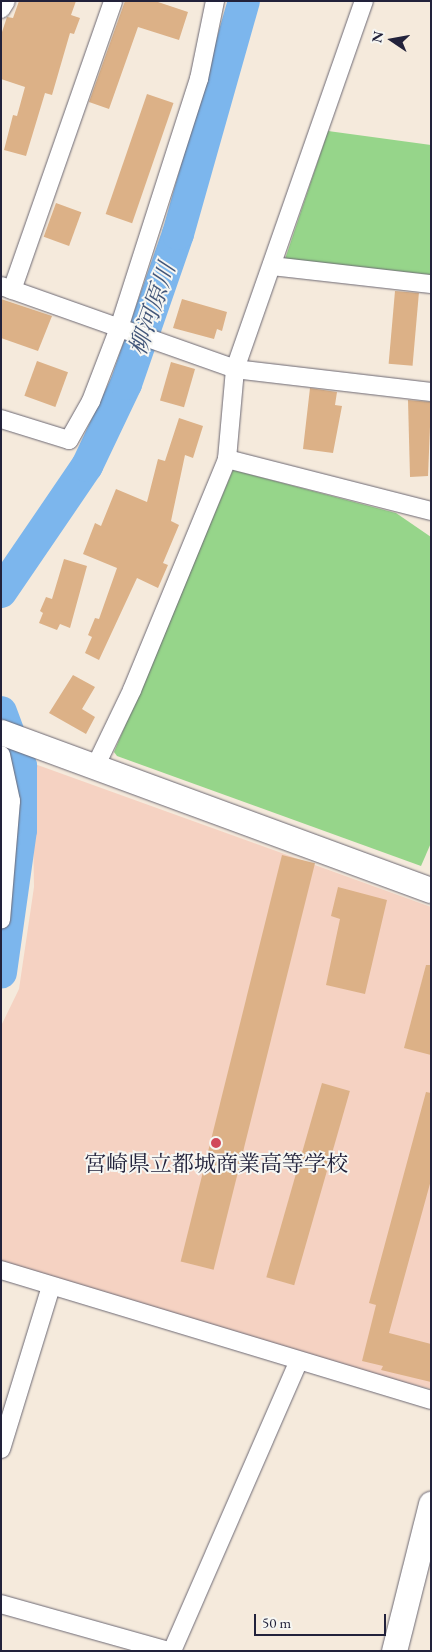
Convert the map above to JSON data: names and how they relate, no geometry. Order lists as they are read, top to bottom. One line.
{"water":["柳河原川"],"places":["宮崎県立都城商業高等学校"],"scale_bar":"50 m","north":"left"}
